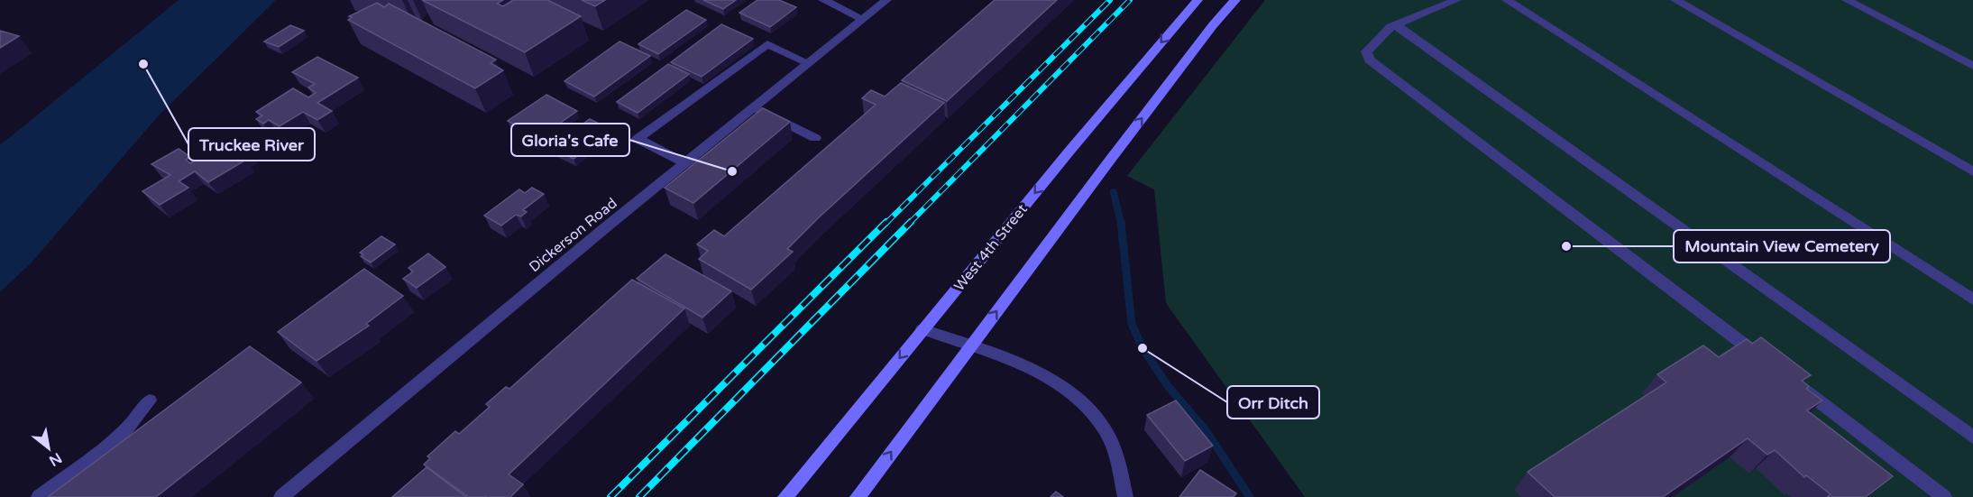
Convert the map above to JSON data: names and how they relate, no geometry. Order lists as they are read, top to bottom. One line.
{"streets":{"main road":["West 4th Street"],"street":["Dickerson Road"]},"places":["Truckee River","Gloria's Cafe","Mountain View Cemetery","Orr Ditch"],"north":"bottom right"}
